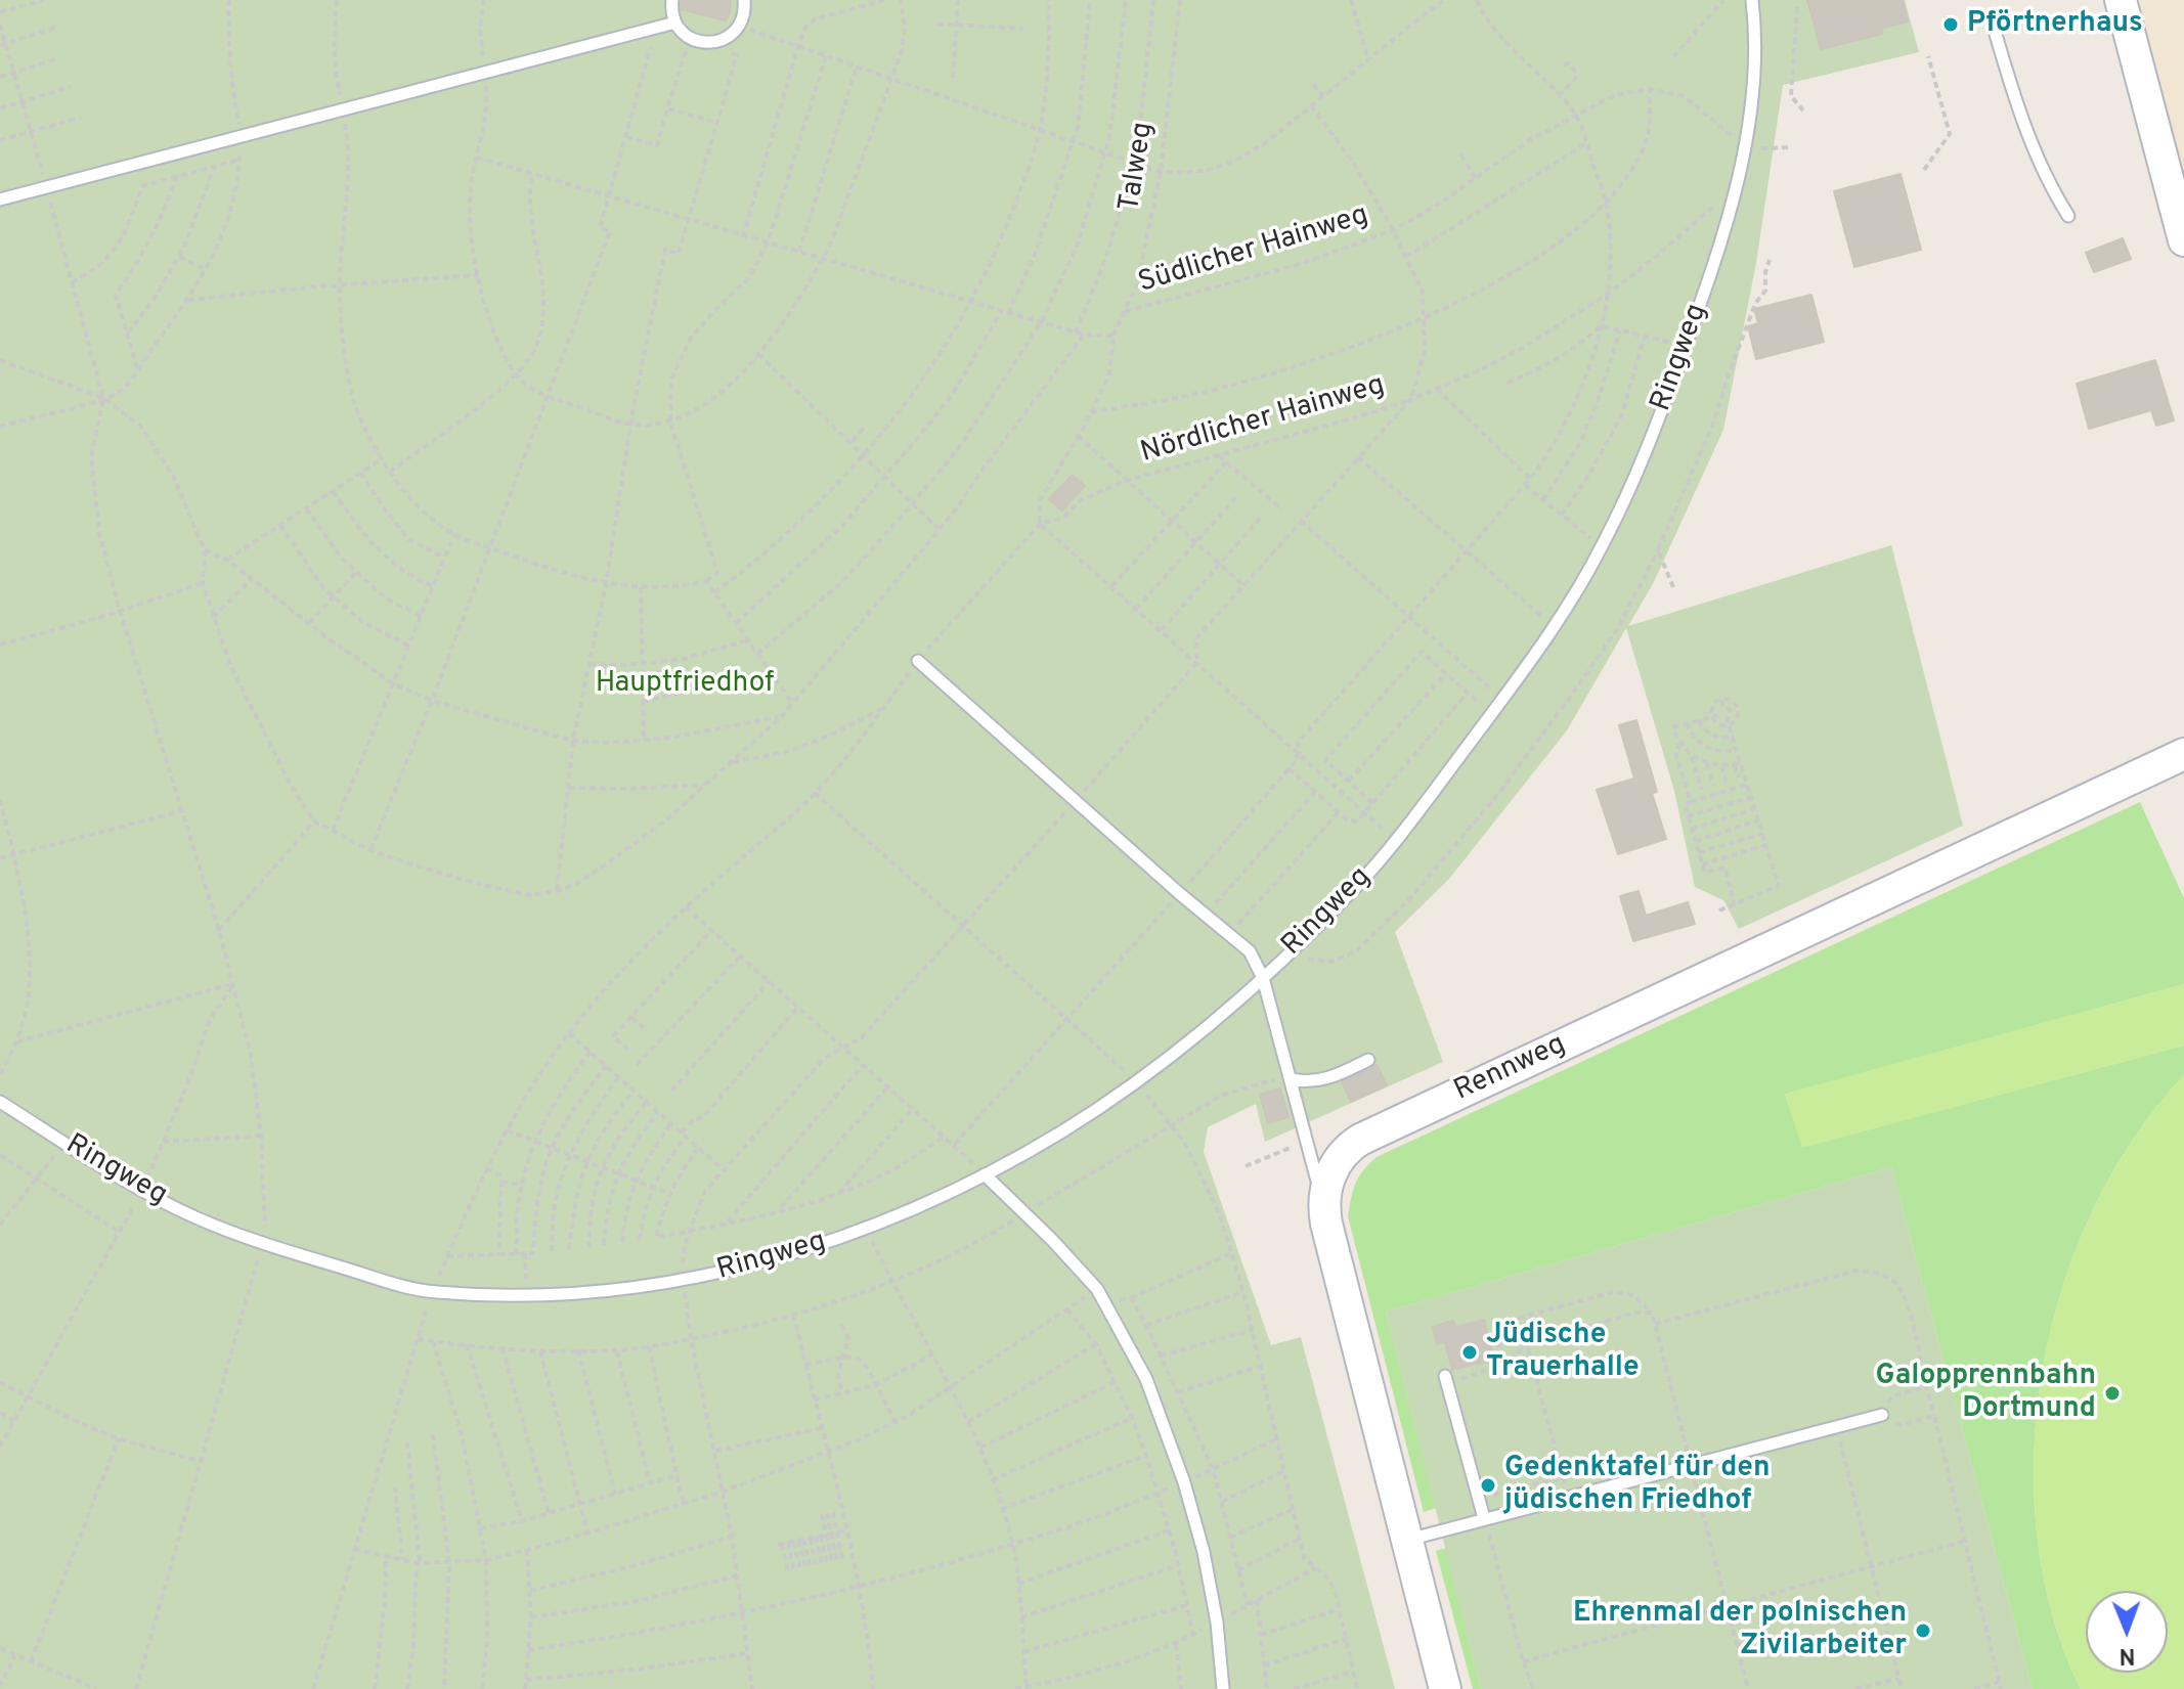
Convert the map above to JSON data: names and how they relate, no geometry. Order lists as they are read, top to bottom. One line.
{"streets":{"street":["Rennweg"],"lane":["Ringweg"],"path":["Talweg","Südlicher Hainweg","Nördlicher Hainweg"]},"crossings":[["Talweg","Südlicher Hainweg"],["Talweg","Nördlicher Hainweg"],["Ringweg","Nördlicher Hainweg"]],"parks":["Hauptfriedhof"],"places":["Pförtnerhaus","Jüdische Trauerhalle","Galopprennbahn Dortmund","Gedenktafel für den jüdischen Friedhof","Ehrenmal der polnischen Zivilarbeiter"],"north":"bottom"}
